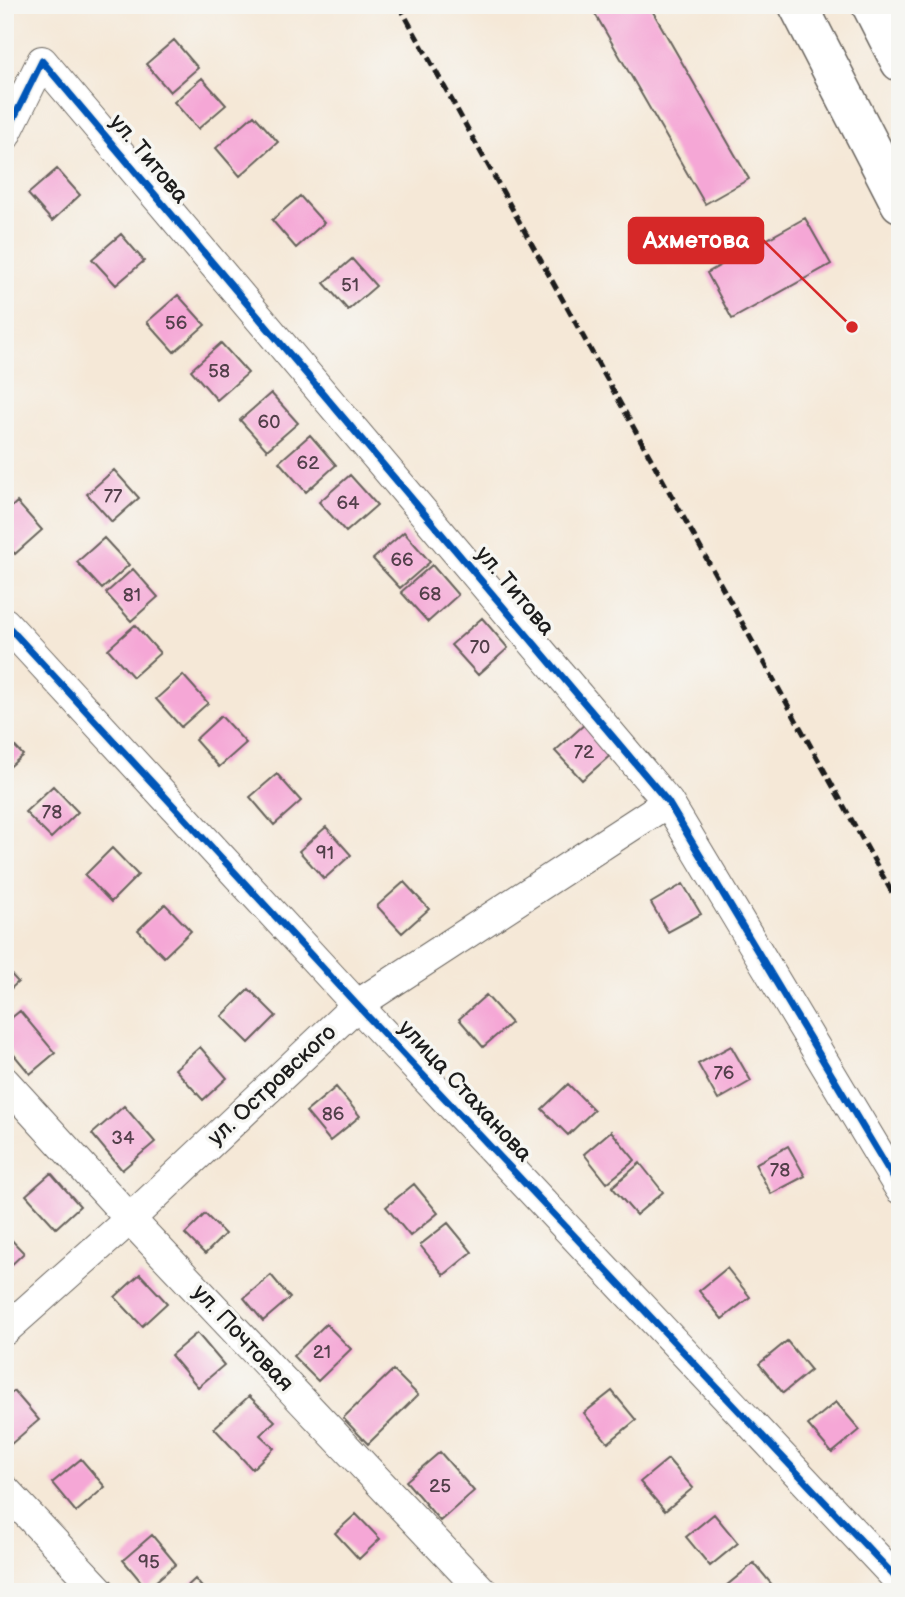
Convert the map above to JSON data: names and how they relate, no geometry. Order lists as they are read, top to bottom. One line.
{"streets":{"street":["ул. Титова","ул. Островского","улица Стаханова","ул. Почтовая"]},"crossings":[["ул. Титова","ул. Островского"],["ул. Островского","улица Стаханова"],["ул. Островского","ул. Почтовая"]],"places":["Ахметова"],"house_numbers":["51","56","58","60","62","77","64","66","68","81","70","72","78","91","76","86","34","78","21","25","95"]}
